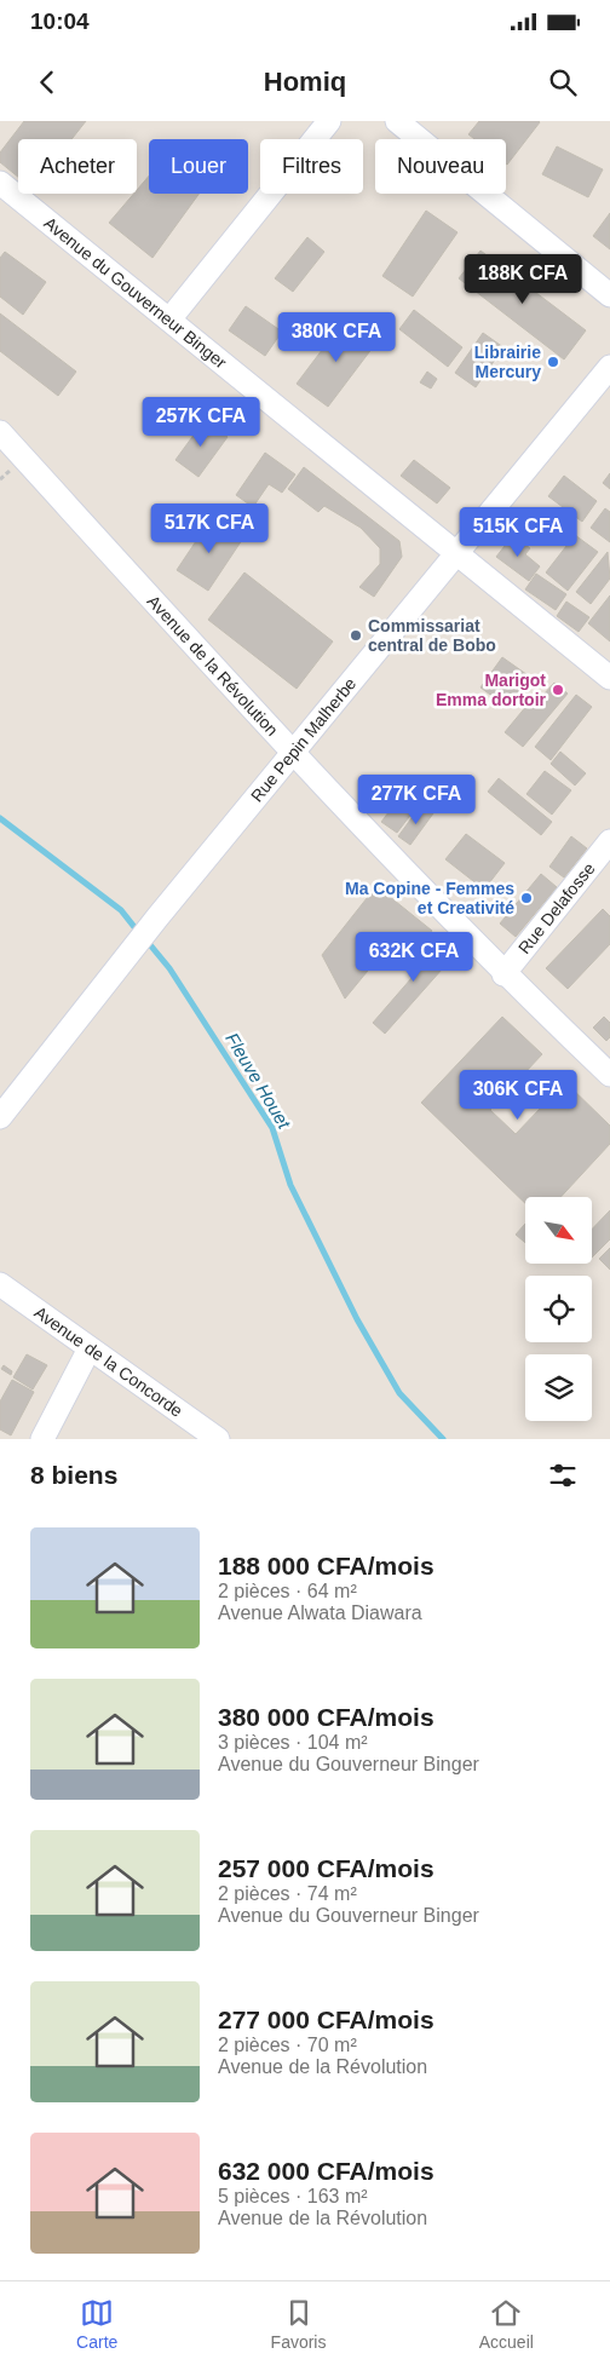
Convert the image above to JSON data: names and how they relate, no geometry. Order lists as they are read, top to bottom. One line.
{"streets":{"street":["Avenue du Gouverneur Binger","Avenue de la Révolution","Rue Pepin Malherbe","Rue Delafosse","Avenue de la Concorde"]},"crossings":[["Avenue du Gouverneur Binger","Rue Pepin Malherbe"],["Avenue de la Révolution","Rue Pepin Malherbe"],["Avenue de la Révolution","Rue Delafosse"]],"water":["Fleuve Houet"],"places":["Librairie Mercury","Commissariat central de Bobo","Marigot Emma dortoir","Ma Copine - Femmes et Creativité"],"north":"bottom right","page":{"status":"10:04","header":"Homiq","chip":["Acheter","Louer","Filtres","Nouveau"],"price":["188K CFA","380K CFA","257K CFA","517K CFA","515K CFA","277K CFA","632K CFA","306K CFA"],"heading":"8 biens","list":[{"name":"188 000 CFA/mois","note":"2 pièces · 64 m² · Avenue Alwata Diawara"},{"name":"380 000 CFA/mois","note":"3 pièces · 104 m² · Avenue du Gouverneur Binger"},{"name":"257 000 CFA/mois","note":"2 pièces · 74 m² · Avenue du Gouverneur Binger"},{"name":"277 000 CFA/mois","note":"2 pièces · 70 m² · Avenue de la Révolution"},{"name":"632 000 CFA/mois","note":"5 pièces · 163 m² · Avenue de la Révolution"}],"tabs":["Carte","Favoris","Accueil"]}}
